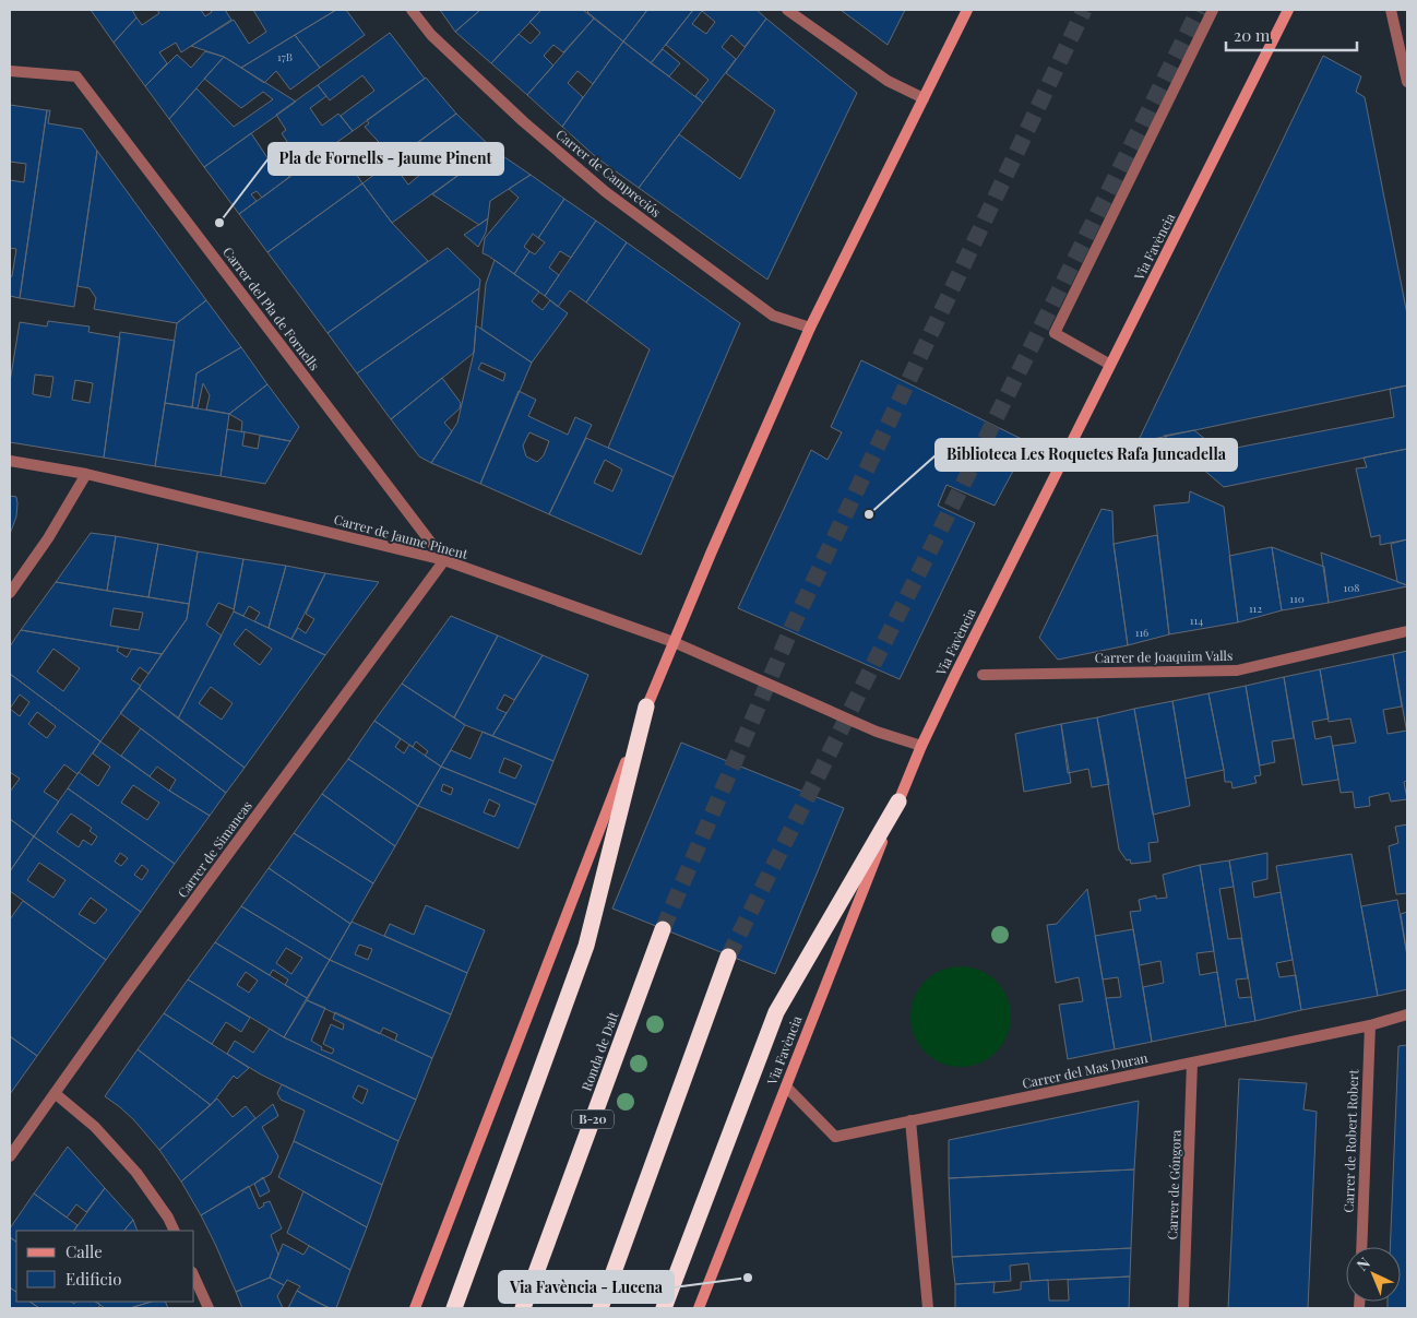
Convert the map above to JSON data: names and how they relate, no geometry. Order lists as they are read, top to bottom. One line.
{"streets":{"highway":["Ronda de Dalt","B-20"],"street":["Carrer de Campreciós","Via Favència","Carrer del Pla de Fornells","Carrer de Jaume Pinent","Carrer de Joaquim Valls","Carrer de Simancas","Carrer del Mas Duran","Carrer de Robert Robert","Carrer de Góngora"]},"crossings":[["Via Favència","Carrer de Jaume Pinent"],["Via Favència","Carrer del Mas Duran"],["Carrer del Pla de Fornells","Carrer de Jaume Pinent"],["Carrer del Pla de Fornells","Carrer de Simancas"],["Carrer de Jaume Pinent","Carrer de Simancas"],["Carrer del Mas Duran","Carrer de Robert Robert"],["Carrer del Mas Duran","Carrer de Góngora"]],"places":["Pla de Fornells - Jaume Pinent","Biblioteca Les Roquetes Rafa Juncadella","Via Favència - Lucena"],"house_numbers":["17B","108","110","112","114","116"],"legend":["Calle","Edificio"],"scale_bar":"20 m","north":"top left"}
